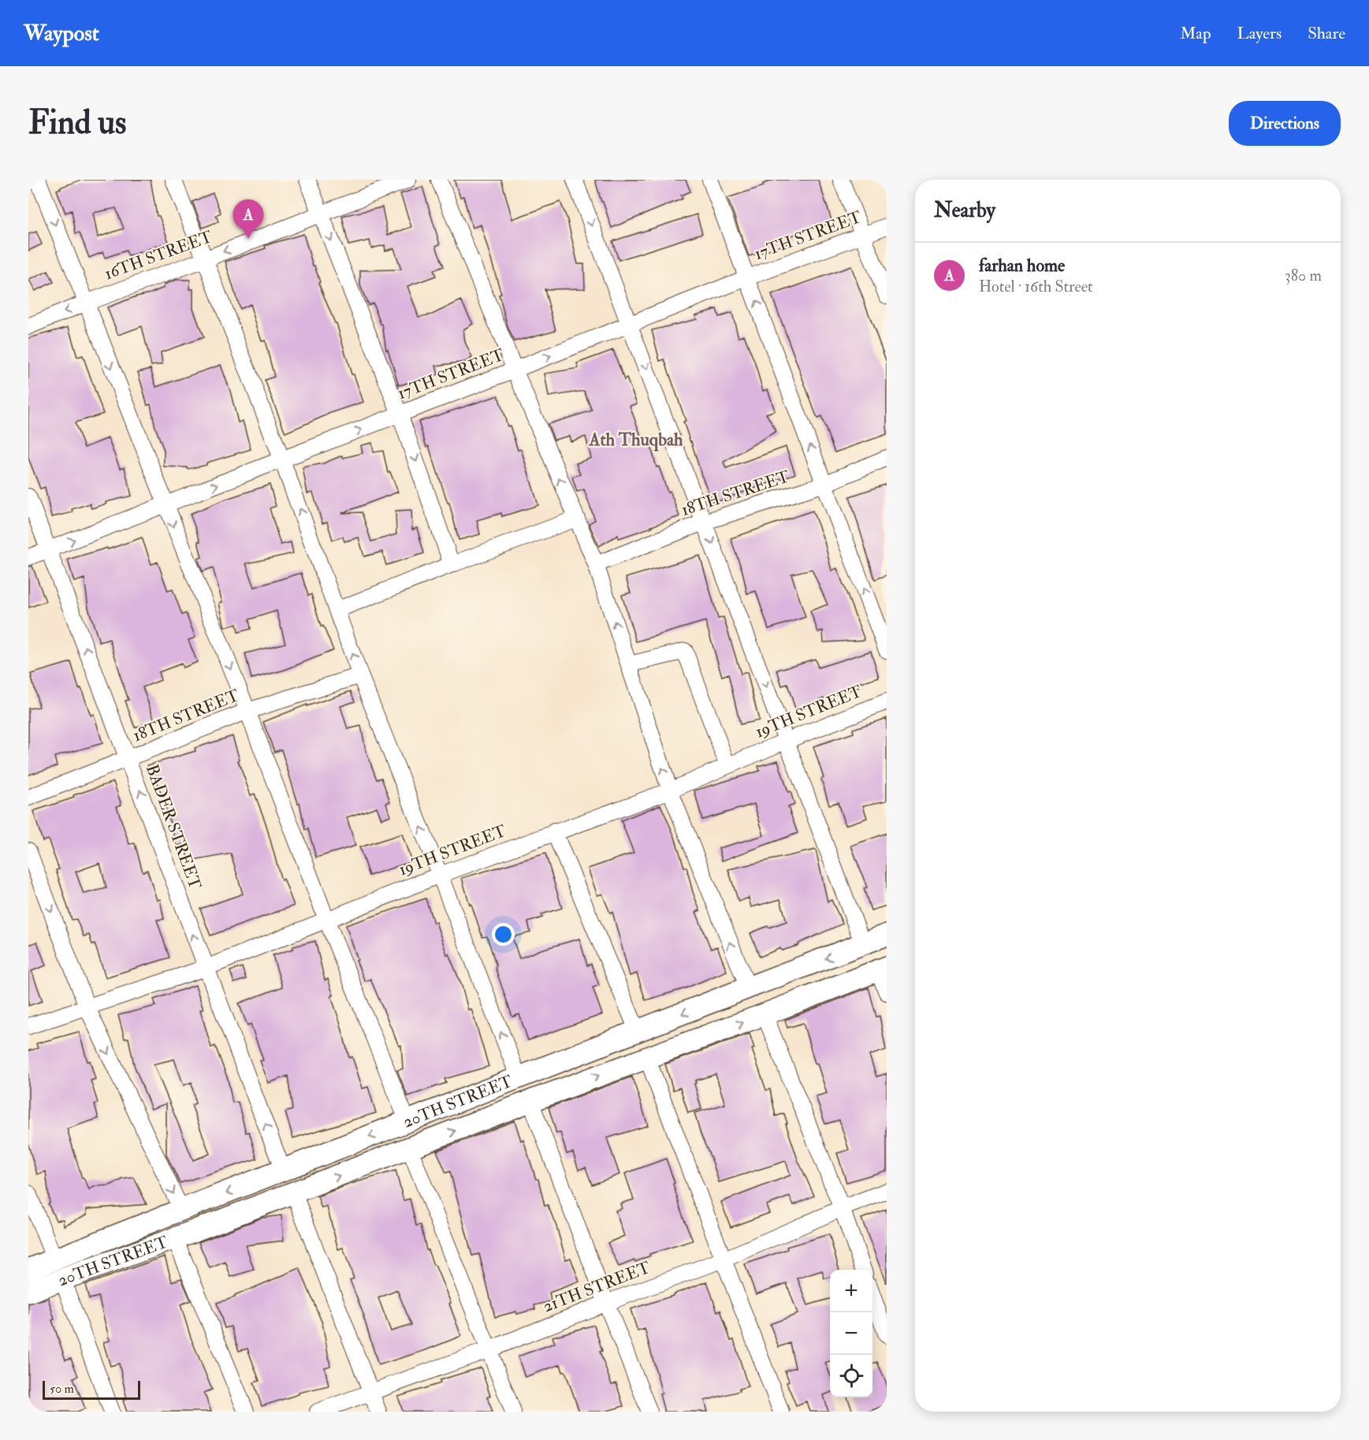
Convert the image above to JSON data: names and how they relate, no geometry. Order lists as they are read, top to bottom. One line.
{"streets":{"street":["17TH STREET","16TH STREET","18TH STREET","19TH STREET","BADER STREET","20TH STREET","21TH STREET"]},"crossings":[["17TH STREET","BADER STREET"],["18TH STREET","BADER STREET"],["19TH STREET","BADER STREET"],["BADER STREET","20TH STREET"]],"one_way":["17TH STREET","16TH STREET"],"districts":["Ath Thuqbah"],"scale_bar":"50 m","page":{"header":"Waypost","nav":["Map","Layers","Share"],"buttons":"Directions","title":"Find us","heading":"Nearby","pins":"A","list":[{"mark":"A","name":"farhan home","note":"Hotel · 16th Street","value":"380 m"}],"map_buttons":["+","−"],"scale":"50 m"}}
